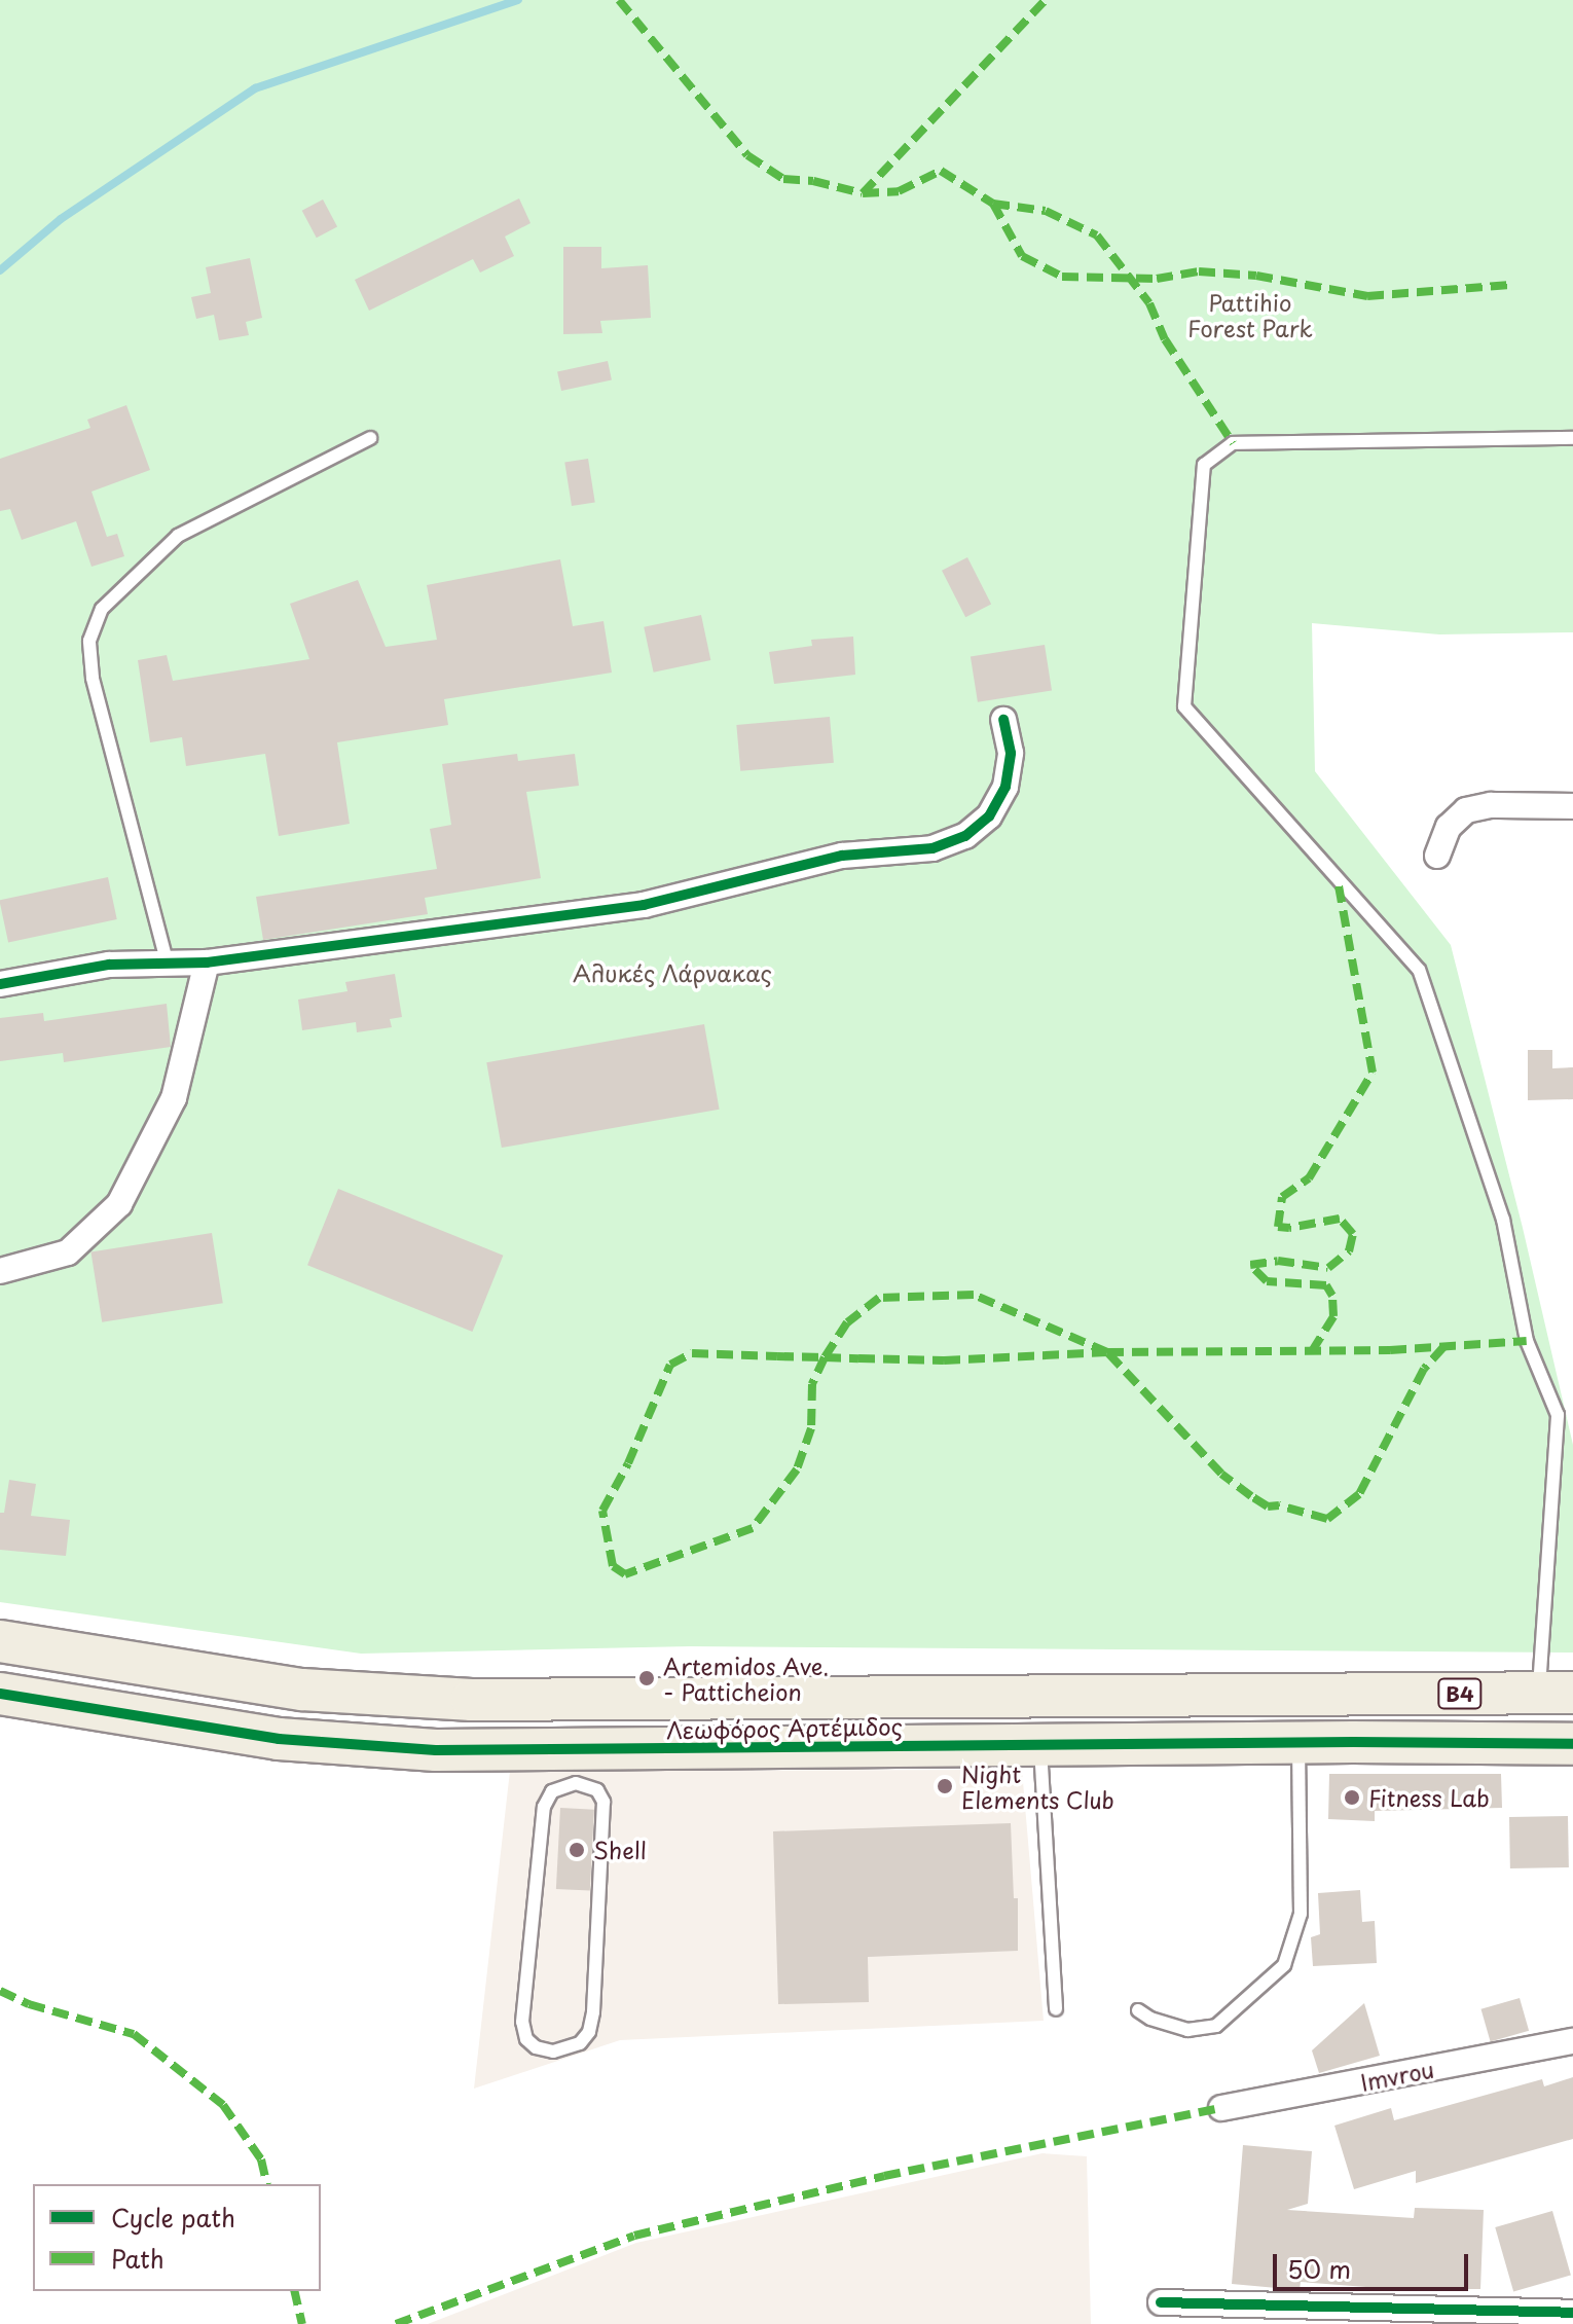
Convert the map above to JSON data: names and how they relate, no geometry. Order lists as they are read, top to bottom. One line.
{"streets":{"main road":["B4","Λεωφόρος Αρτέμιδος"],"street":["Imvrou"]},"parks":["Pattihio Forest Park","Αλυκές Λάρνακας"],"places":["Artemidos Ave. - Patticheion","Night Elements Club","Fitness Lab","Shell"],"legend":["Cycle path","Path"],"scale_bar":"50 m"}
